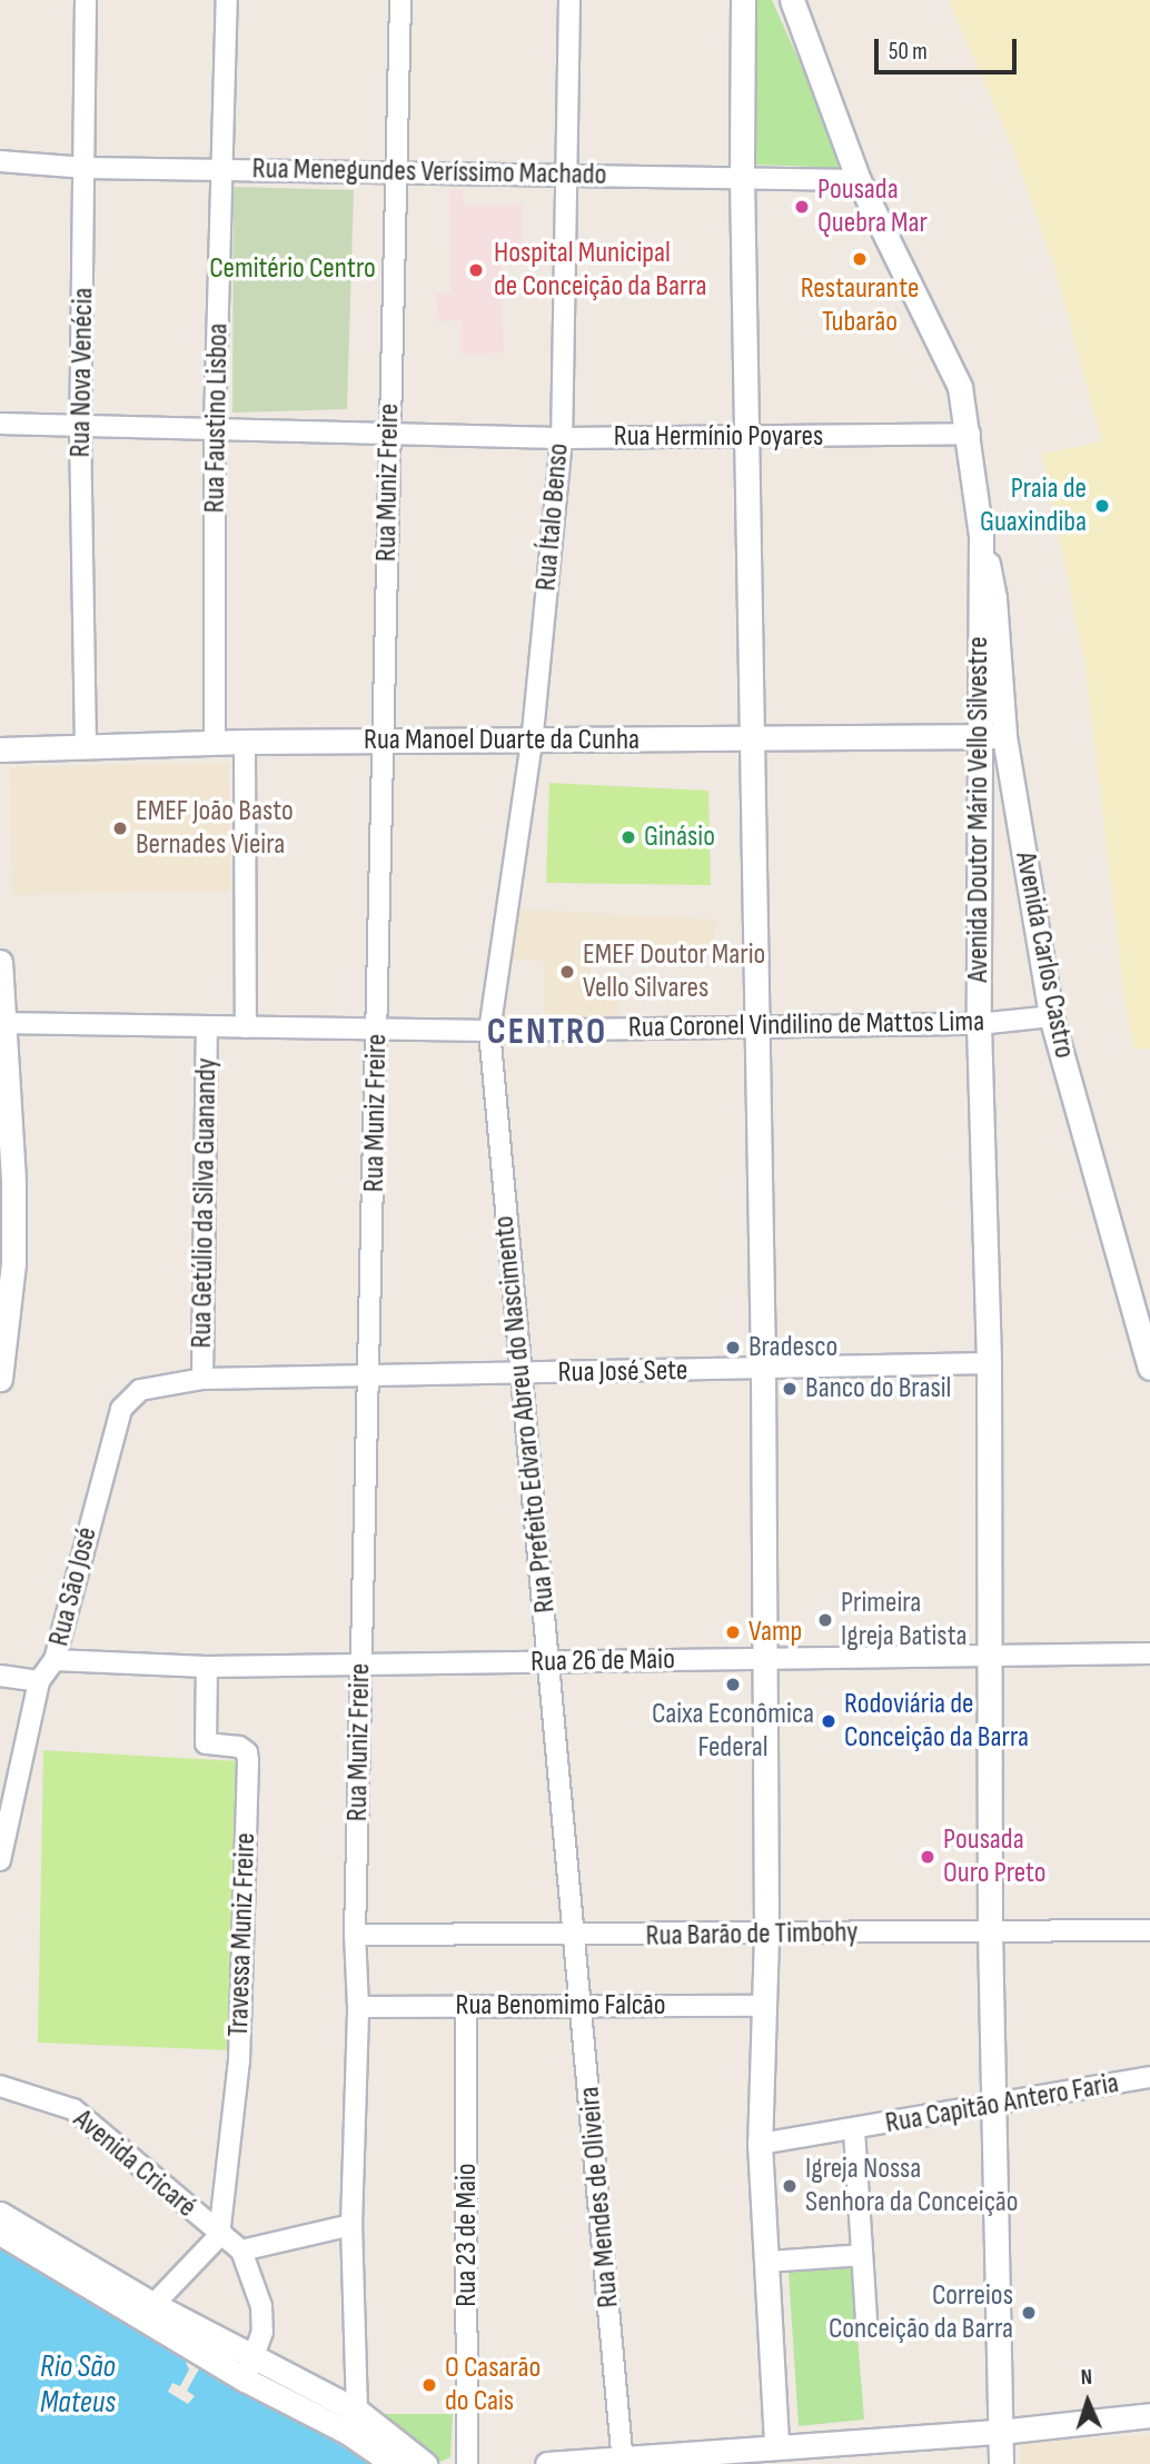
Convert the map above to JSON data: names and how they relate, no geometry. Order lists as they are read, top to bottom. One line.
{"streets":{"street":["Rua Menegundes Veríssimo Machado","Rua Nova Venécia","Rua Faustino Lisboa","Rua Hermínio Poyares","Rua Muniz Freire","Rua Ítalo Benso","Rua Manoel Duarte da Cunha","Avenida Doutor Mário Vello Silvestre","Avenida Carlos Castro","Rua Coronel Vindilino de Mattos Lima","Rua Getúlio da Silva Guanandy","Rua José Sete","Rua Prefeito Edvaro Abreu do Nascimento","Rua São José","Rua 26 de Maio","Travessa Muniz Freire","Rua Barão de Timbohy","Rua Benomimo Falcão","Rua Capitão Antero Faria","Avenida Cricaré","Rua Mendes de Oliveira","Rua 23 de Maio"]},"crossings":[["Rua Menegundes Veríssimo Machado","Rua Nova Venécia"],["Rua Menegundes Veríssimo Machado","Rua Faustino Lisboa"],["Rua Menegundes Veríssimo Machado","Rua Muniz Freire"],["Rua Menegundes Veríssimo Machado","Rua Ítalo Benso"],["Rua Menegundes Veríssimo Machado","Avenida Doutor Mário Vello Silvestre"],["Rua Nova Venécia","Rua Hermínio Poyares"],["Rua Nova Venécia","Rua Manoel Duarte da Cunha"],["Rua Faustino Lisboa","Rua Hermínio Poyares"],["Rua Faustino Lisboa","Rua Manoel Duarte da Cunha"],["Rua Hermínio Poyares","Rua Muniz Freire"],["Rua Hermínio Poyares","Rua Ítalo Benso"],["Rua Hermínio Poyares","Avenida Doutor Mário Vello Silvestre"],["Rua Muniz Freire","Rua Manoel Duarte da Cunha"],["Rua Muniz Freire","Rua Coronel Vindilino de Mattos Lima"],["Rua Muniz Freire","Rua José Sete"],["Rua Muniz Freire","Rua 26 de Maio"],["Rua Muniz Freire","Rua Barão de Timbohy"],["Rua Muniz Freire","Rua Benomimo Falcão"],["Rua Ítalo Benso","Rua Manoel Duarte da Cunha"],["Rua Ítalo Benso","Rua Coronel Vindilino de Mattos Lima"],["Rua Ítalo Benso","Rua Prefeito Edvaro Abreu do Nascimento"],["Rua Manoel Duarte da Cunha","Avenida Doutor Mário Vello Silvestre"],["Rua Manoel Duarte da Cunha","Avenida Carlos Castro"],["Avenida Doutor Mário Vello Silvestre","Avenida Carlos Castro"],["Avenida Doutor Mário Vello Silvestre","Rua Coronel Vindilino de Mattos Lima"],["Avenida Doutor Mário Vello Silvestre","Rua José Sete"],["Avenida Doutor Mário Vello Silvestre","Rua 26 de Maio"],["Avenida Doutor Mário Vello Silvestre","Rua Barão de Timbohy"],["Avenida Doutor Mário Vello Silvestre","Rua Capitão Antero Faria"],["Avenida Carlos Castro","Rua Coronel Vindilino de Mattos Lima"],["Rua Coronel Vindilino de Mattos Lima","Rua Getúlio da Silva Guanandy"],["Rua Coronel Vindilino de Mattos Lima","Rua Prefeito Edvaro Abreu do Nascimento"],["Rua Getúlio da Silva Guanandy","Rua José Sete"],["Rua José Sete","Rua Prefeito Edvaro Abreu do Nascimento"],["Rua José Sete","Rua São José"],["Rua Prefeito Edvaro Abreu do Nascimento","Rua 26 de Maio"],["Rua Prefeito Edvaro Abreu do Nascimento","Rua Barão de Timbohy"],["Rua Prefeito Edvaro Abreu do Nascimento","Rua Mendes de Oliveira"],["Rua São José","Rua 26 de Maio"],["Rua 26 de Maio","Travessa Muniz Freire"],["Travessa Muniz Freire","Avenida Cricaré"],["Rua Barão de Timbohy","Rua Mendes de Oliveira"],["Rua Benomimo Falcão","Rua Mendes de Oliveira"],["Rua Benomimo Falcão","Rua 23 de Maio"]],"districts":["CENTRO"],"water":["Rio São Mateus"],"parks":["Cemitério Centro"],"places":["Pousada Quebra Mar","Restaurante Tubarão","Hospital Municipal de Conceição da Barra","Praia de Guaxindiba","EMEF João Basto Bernades Vieira","Ginásio","EMEF Doutor Mario Vello Silvares","Bradesco","Banco do Brasil","Primeira Igreja Batista","Vamp","Caixa Econômica Federal","Rodoviária de Conceição da Barra","Pousada Ouro Preto","Igreja Nossa Senhora da Conceição","Correios Conceição da Barra","O Casarão do Cais"],"scale_bar":"50 m","north":"top"}
